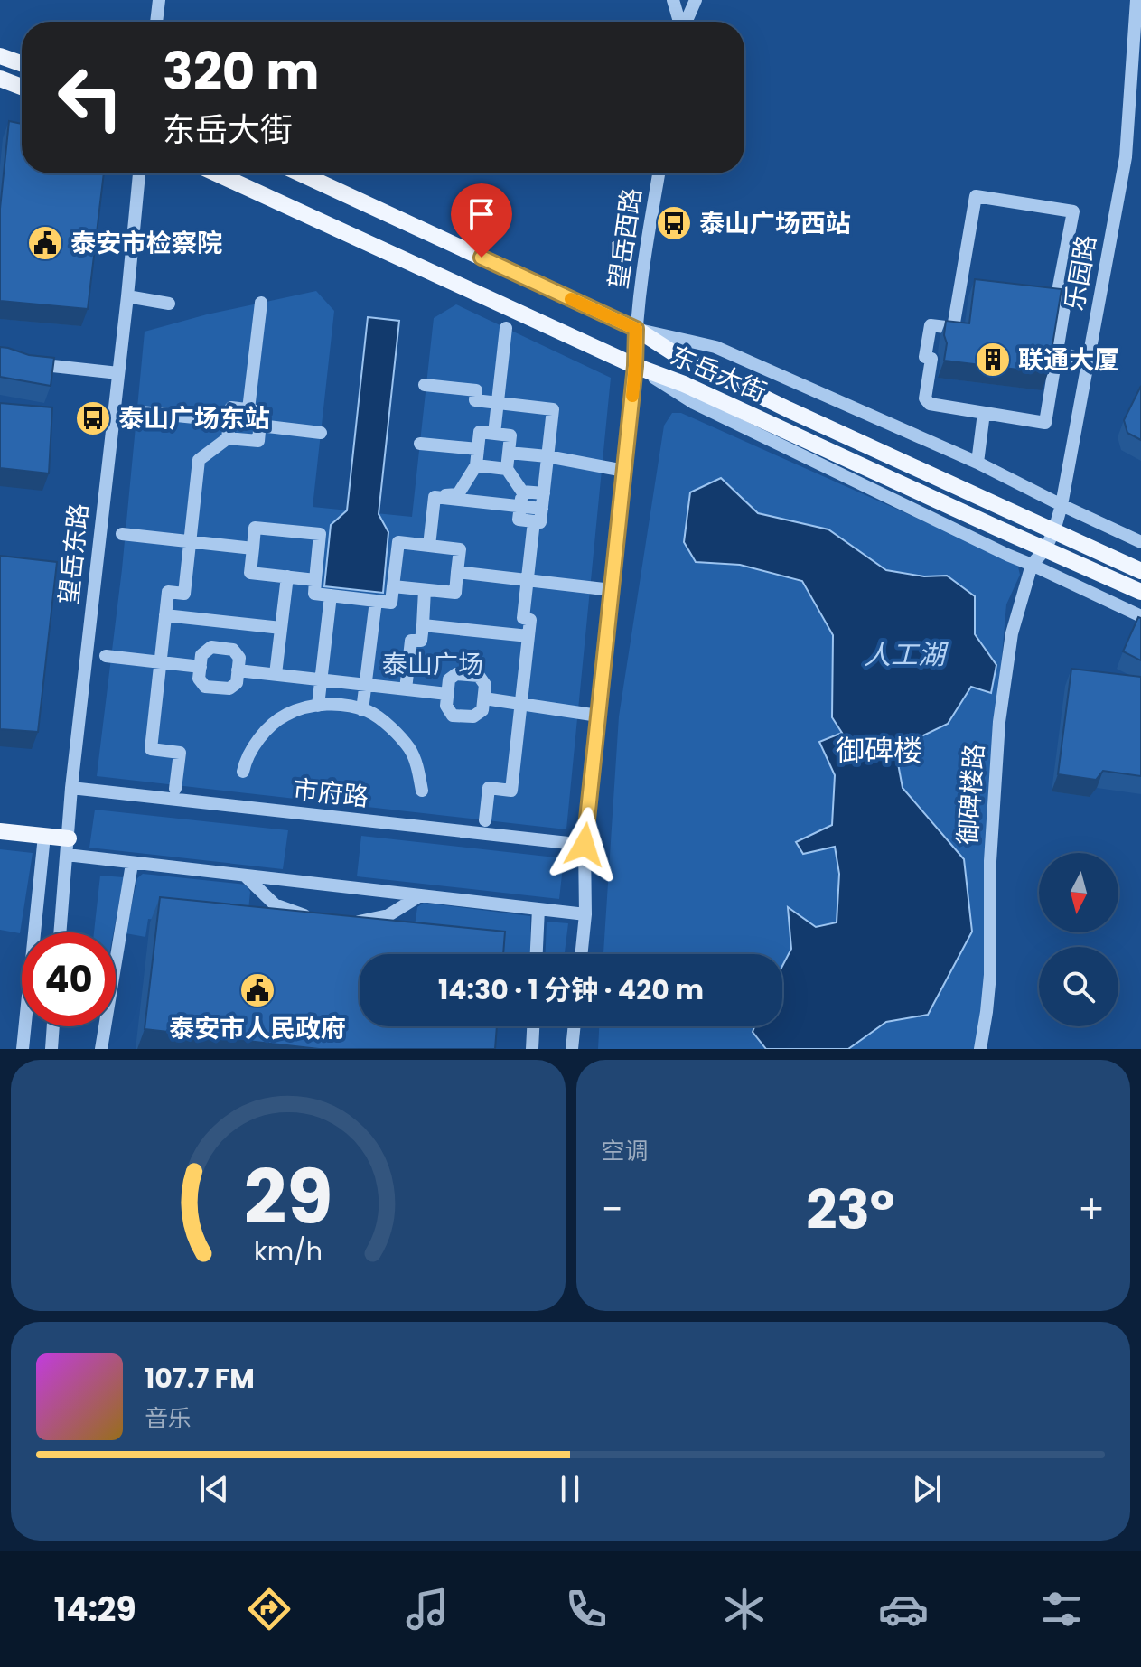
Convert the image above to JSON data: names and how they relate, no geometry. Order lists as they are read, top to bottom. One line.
{"streets":{"main road":["东岳大街"],"street":["望岳西路","乐园路","望岳东路","市府路","御碑楼路"]},"crossings":[["望岳西路","东岳大街"],["望岳西路","市府路"],["乐园路","东岳大街"],["乐园路","御碑楼路"],["东岳大街","御碑楼路"],["望岳东路","市府路"]],"districts":["御碑楼"],"water":["人工湖"],"parks":["泰山广场"],"places":{"bus stop":["泰山广场西站","泰山广场东站"],"public building":["泰安市检察院","泰安市人民政府"],"building":["联通大厦"]},"north":"bottom","page":{"turn":["320 m","东岳大街"],"limit":"40","trip":"14:30 · 1 分钟 · 420 m","tile":"空调","heat":["−","23°","+"],"song":["107.7 FM","音乐"],"tabs":"14:29","gauge":["29","km/h"]}}
